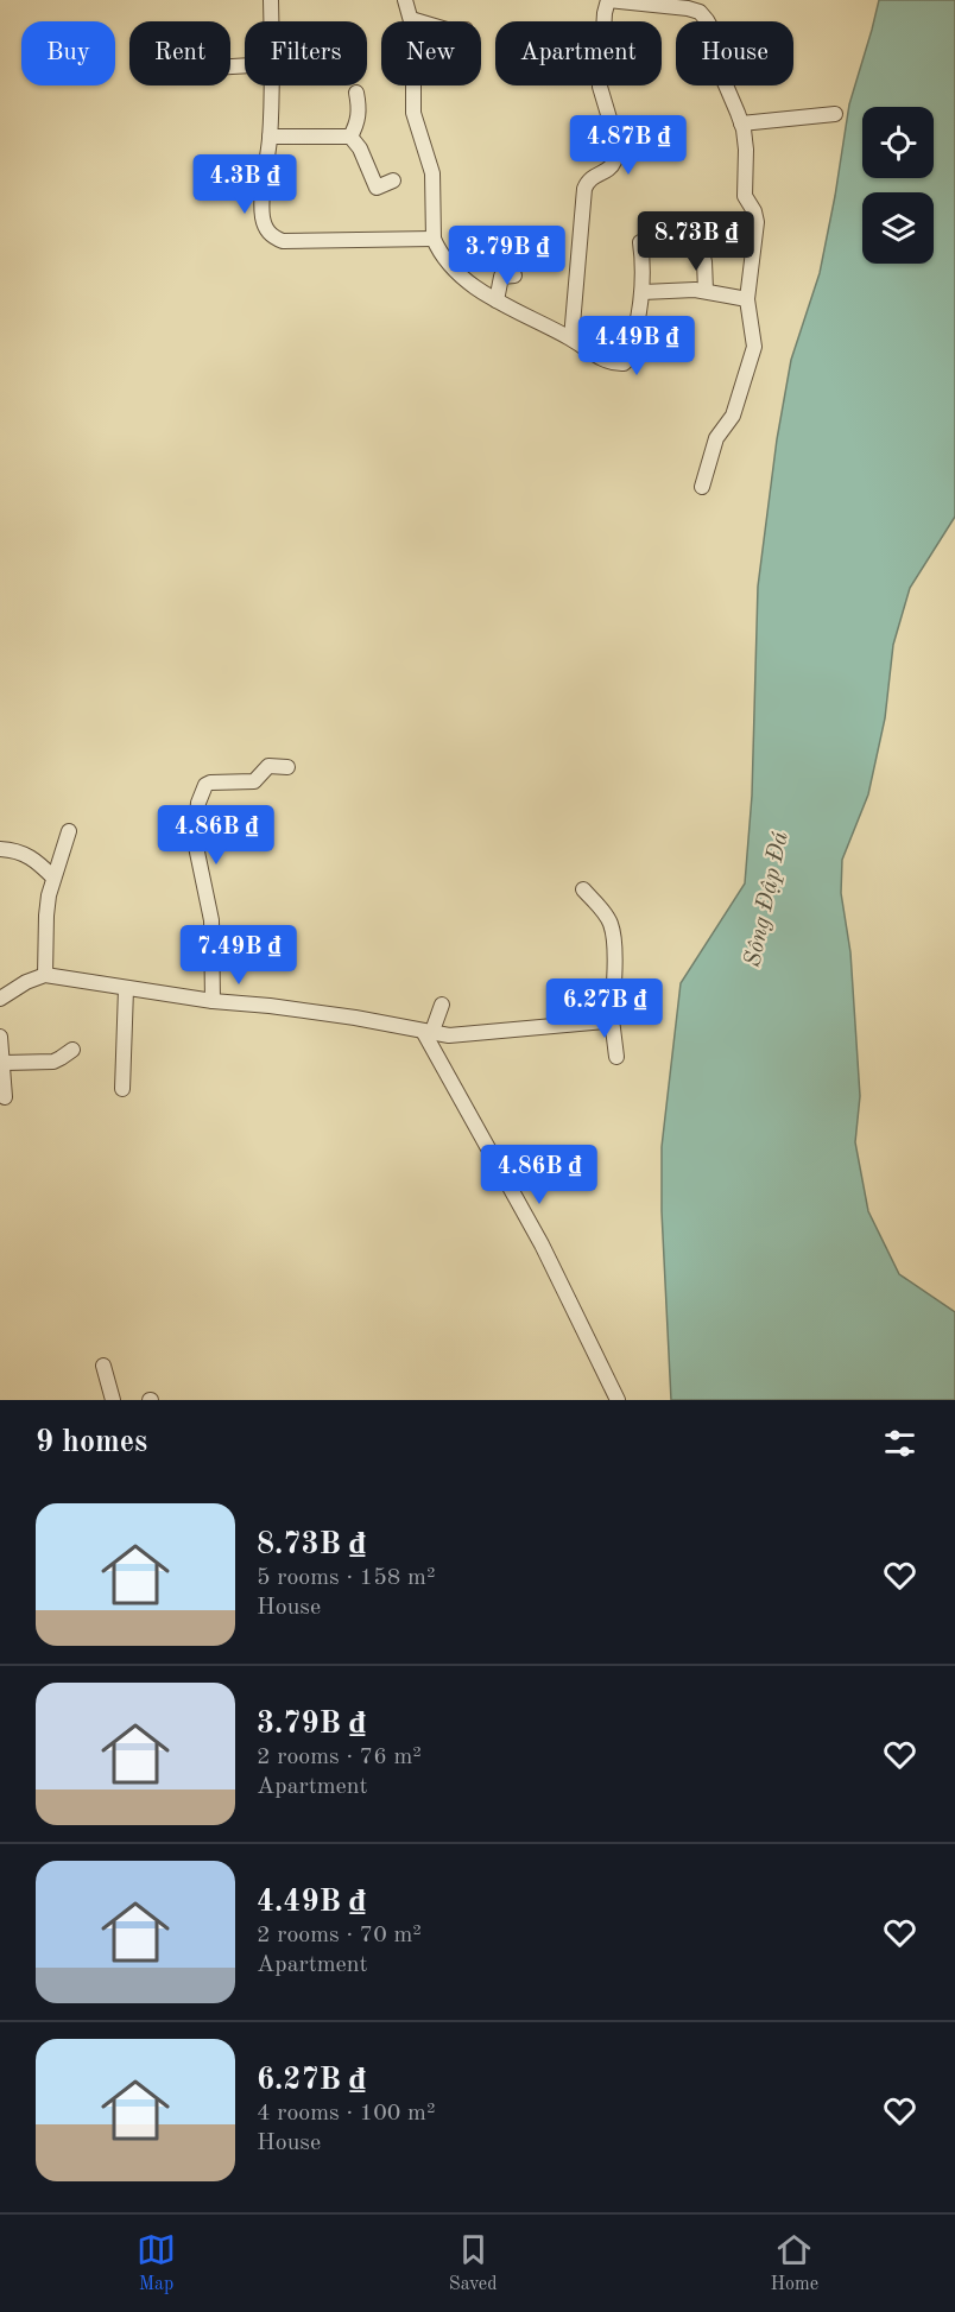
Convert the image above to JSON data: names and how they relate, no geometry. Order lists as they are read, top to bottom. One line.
{"water":["Sông Đập Đá"],"page":{"chip":["Buy","Rent","Filters","New","Apartment","House"],"price":["4.87B ₫","4.3B ₫","8.73B ₫","3.79B ₫","4.49B ₫","4.86B ₫","7.49B ₫","6.27B ₫","4.86B ₫"],"heading":"9 homes","list":[{"name":"8.73B ₫","note":"5 rooms · 158 m² · House"},{"name":"3.79B ₫","note":"2 rooms · 76 m² · Apartment"},{"name":"4.49B ₫","note":"2 rooms · 70 m² · Apartment"},{"name":"6.27B ₫","note":"4 rooms · 100 m² · House"}],"tabs":["Map","Saved","Home"]}}
